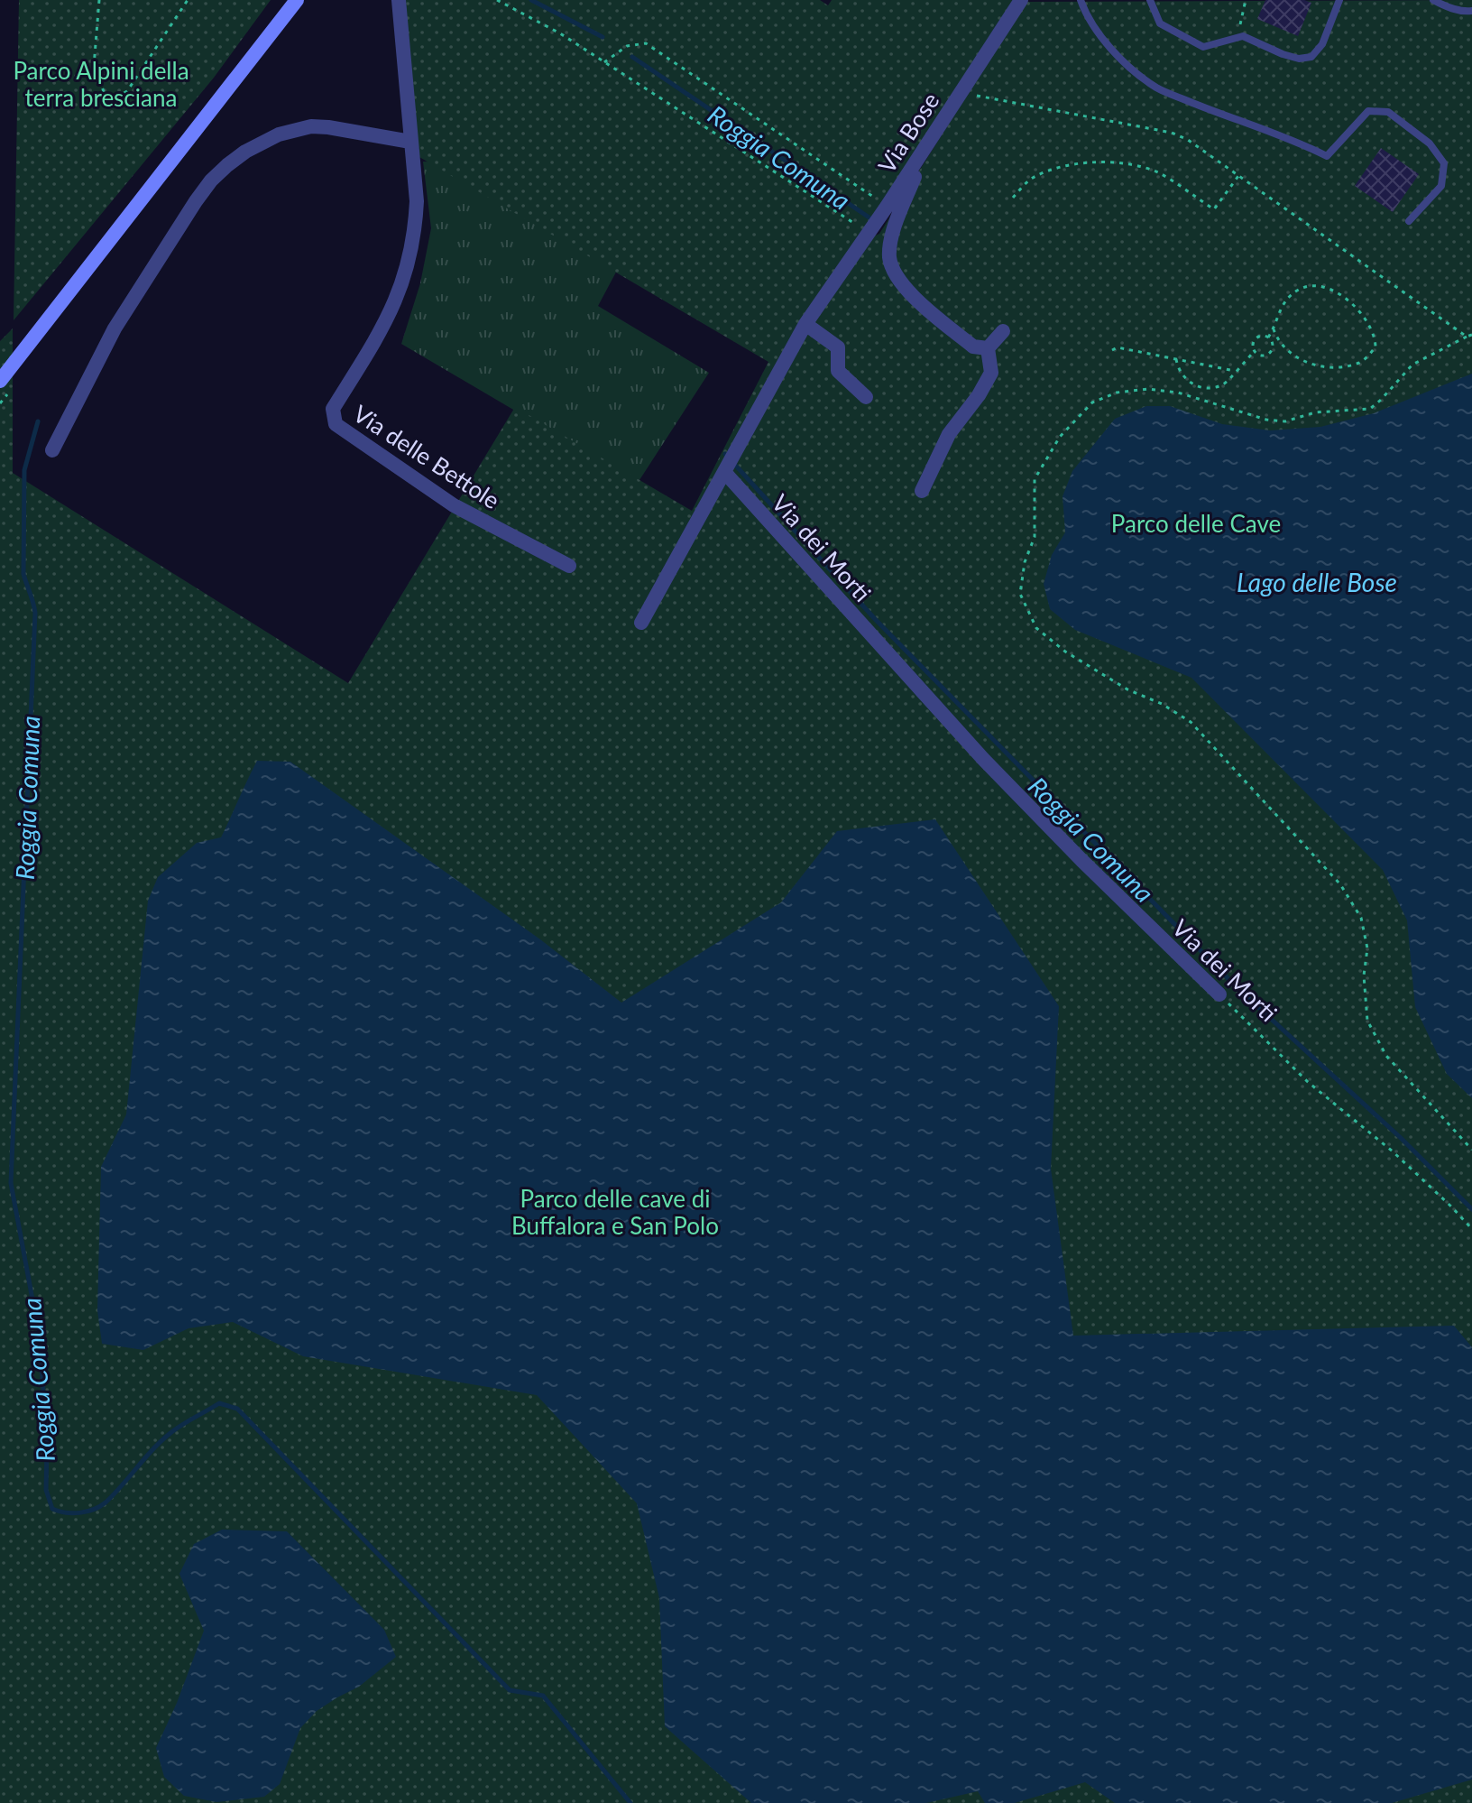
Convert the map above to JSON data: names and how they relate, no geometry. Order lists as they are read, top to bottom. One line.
{"streets":{"street":["Via Bose","Via delle Bettole","Via dei Morti"]},"crossings":[["Via Bose","Via dei Morti"]],"water":["Roggia Comuna","Lago delle Bose"],"parks":["Parco Alpini della terra bresciana","Parco delle Cave","Parco delle cave di Buffalora e San Polo"]}
